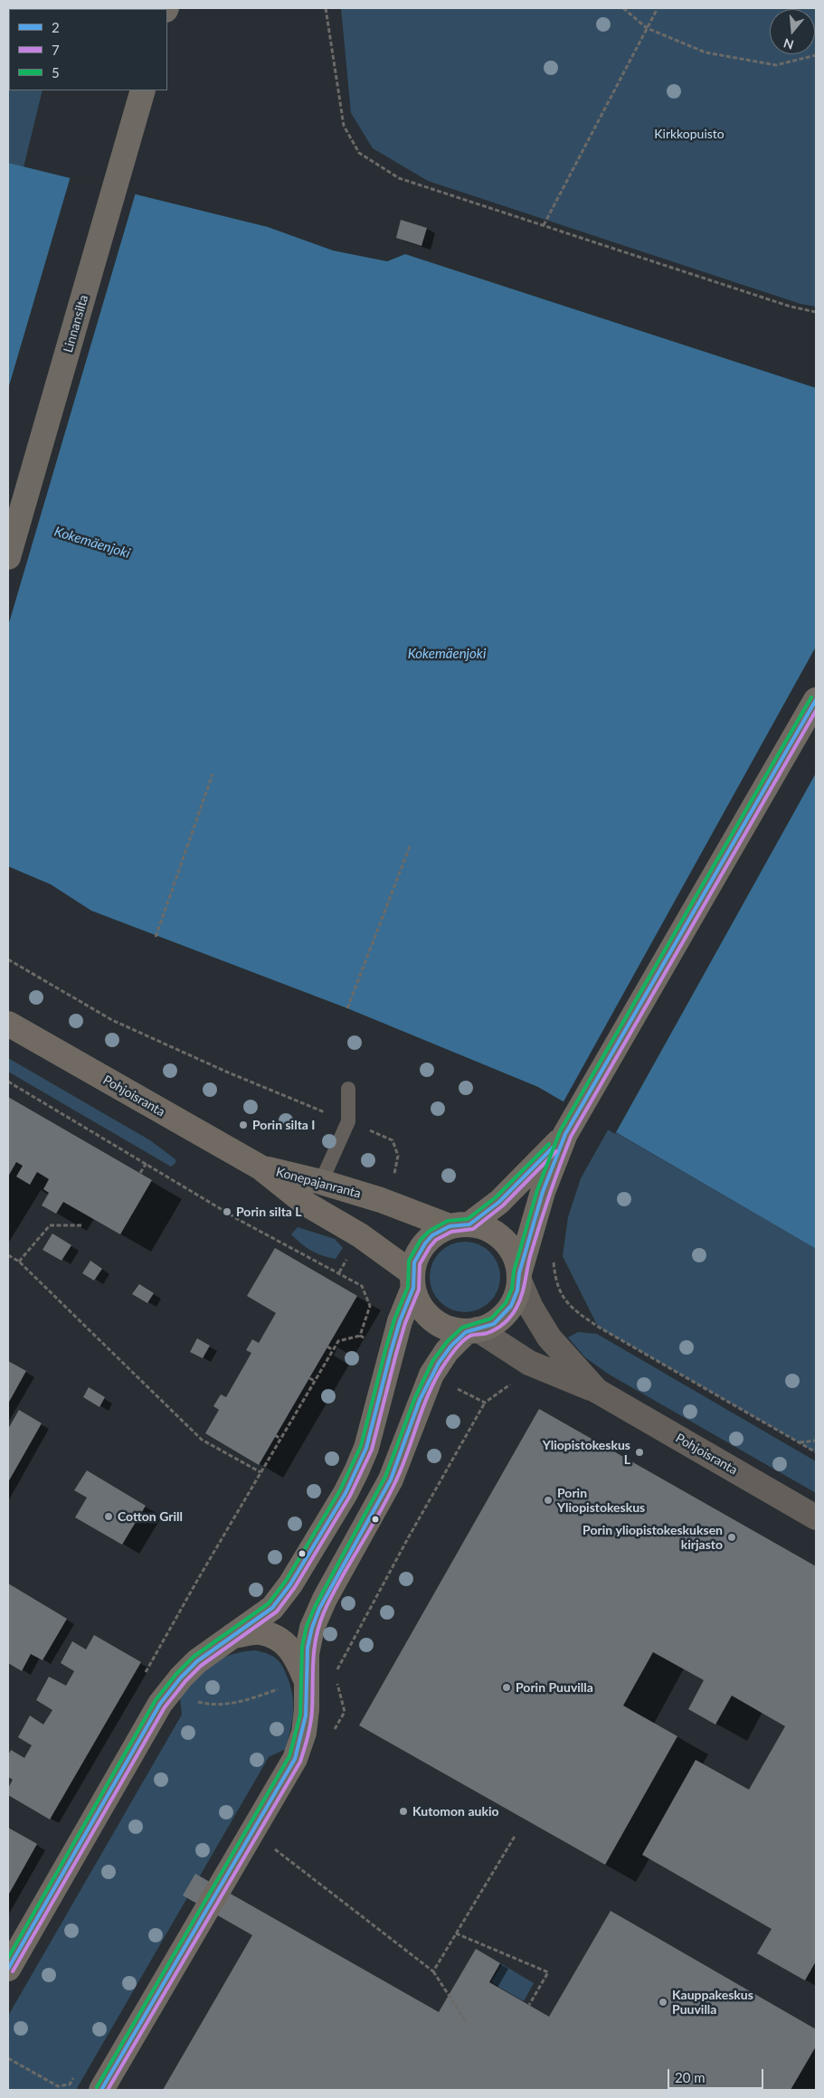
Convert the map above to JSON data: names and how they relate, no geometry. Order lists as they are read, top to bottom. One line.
{"streets":{"main road":["Linnansilta","Pohjoisranta","Konepajanranta"]},"crossings":[["Pohjoisranta","Konepajanranta"]],"water":["Kokemäenjoki"],"parks":["Kirkkopuisto"],"places":["Porin silta I","Porin silta L","Yliopistokeskus L","Porin Yliopistokeskus","Cotton Grill","Porin yliopistokeskuksen kirjasto","Porin Puuvilla","Kutomon aukio","Kauppakeskus Puuvilla"],"lines":["transit line 5","transit line 2","transit line 7"],"legend":["2","7","5"],"scale_bar":"20 m","north":"bottom"}
